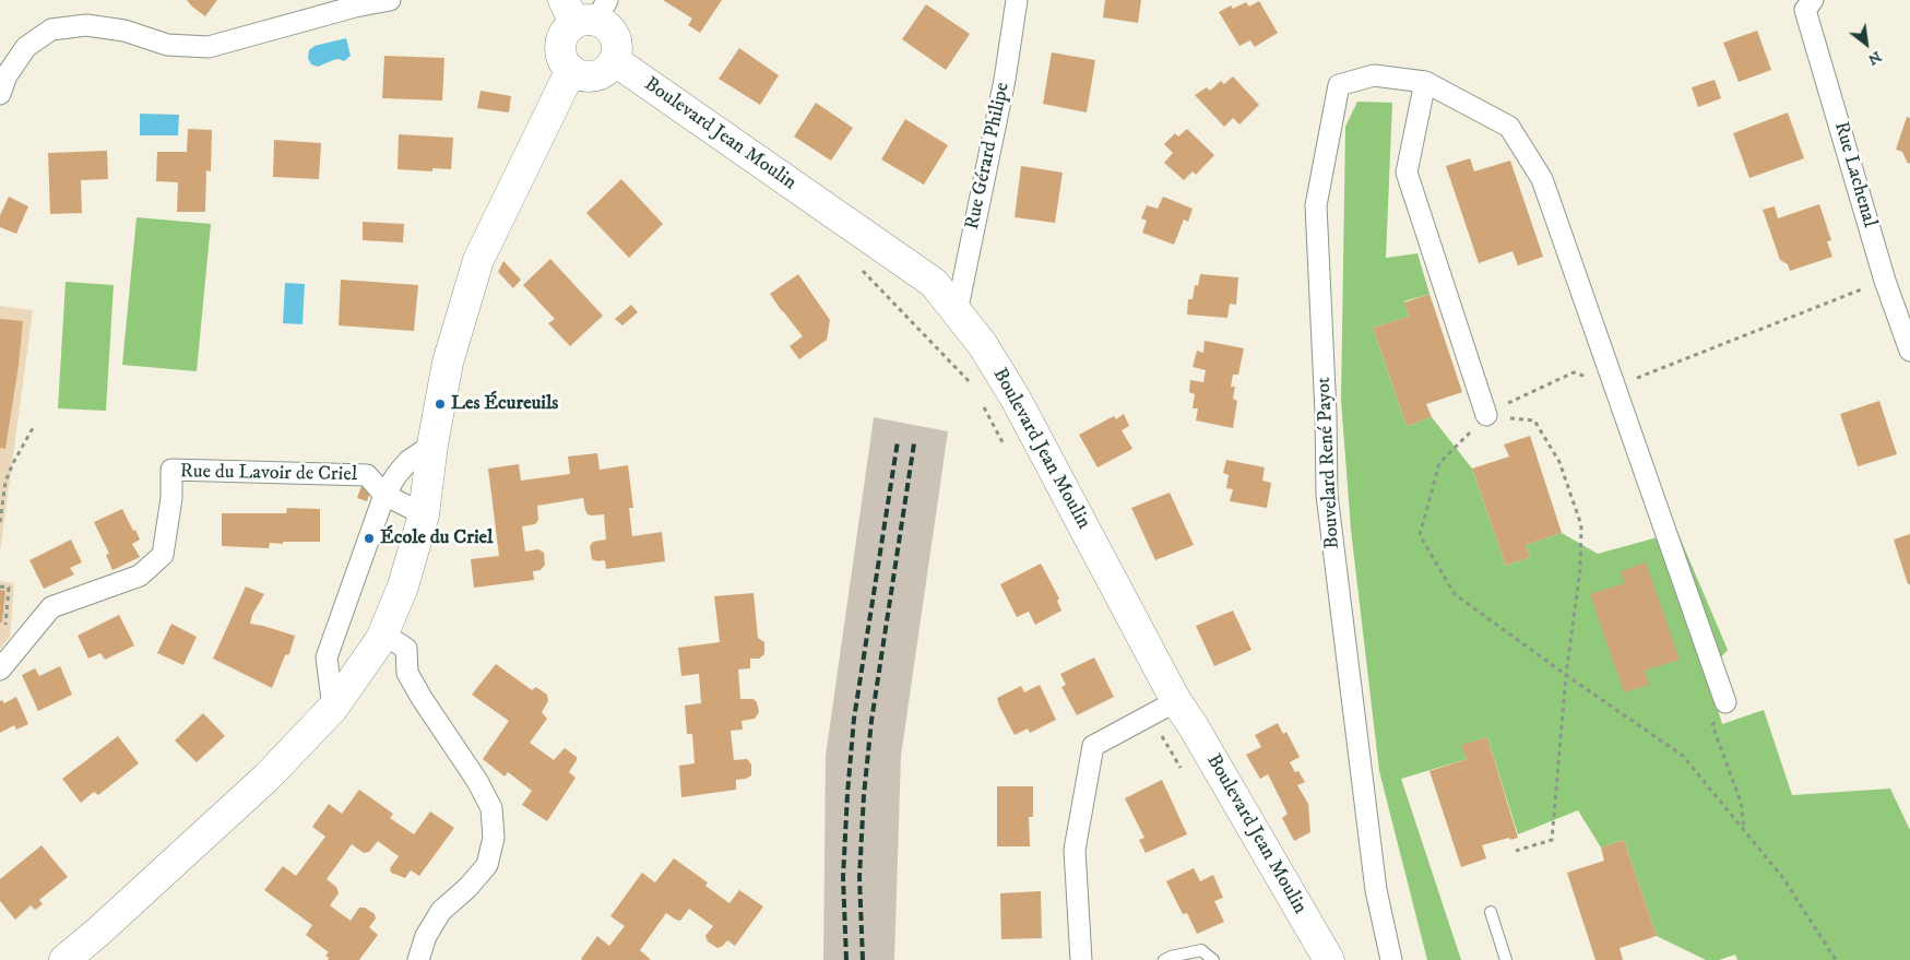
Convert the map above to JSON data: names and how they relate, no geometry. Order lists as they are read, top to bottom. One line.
{"streets":{"street":["Boulevard Jean Moulin","Rue Gérard Philipe","Rue Lachenal","Bouvelard René Payot","Rue du Lavoir de Criel"]},"crossings":[["Boulevard Jean Moulin","Rue Gérard Philipe"]],"places":["Les Écureuils","École du Criel"],"north":"bottom right"}
